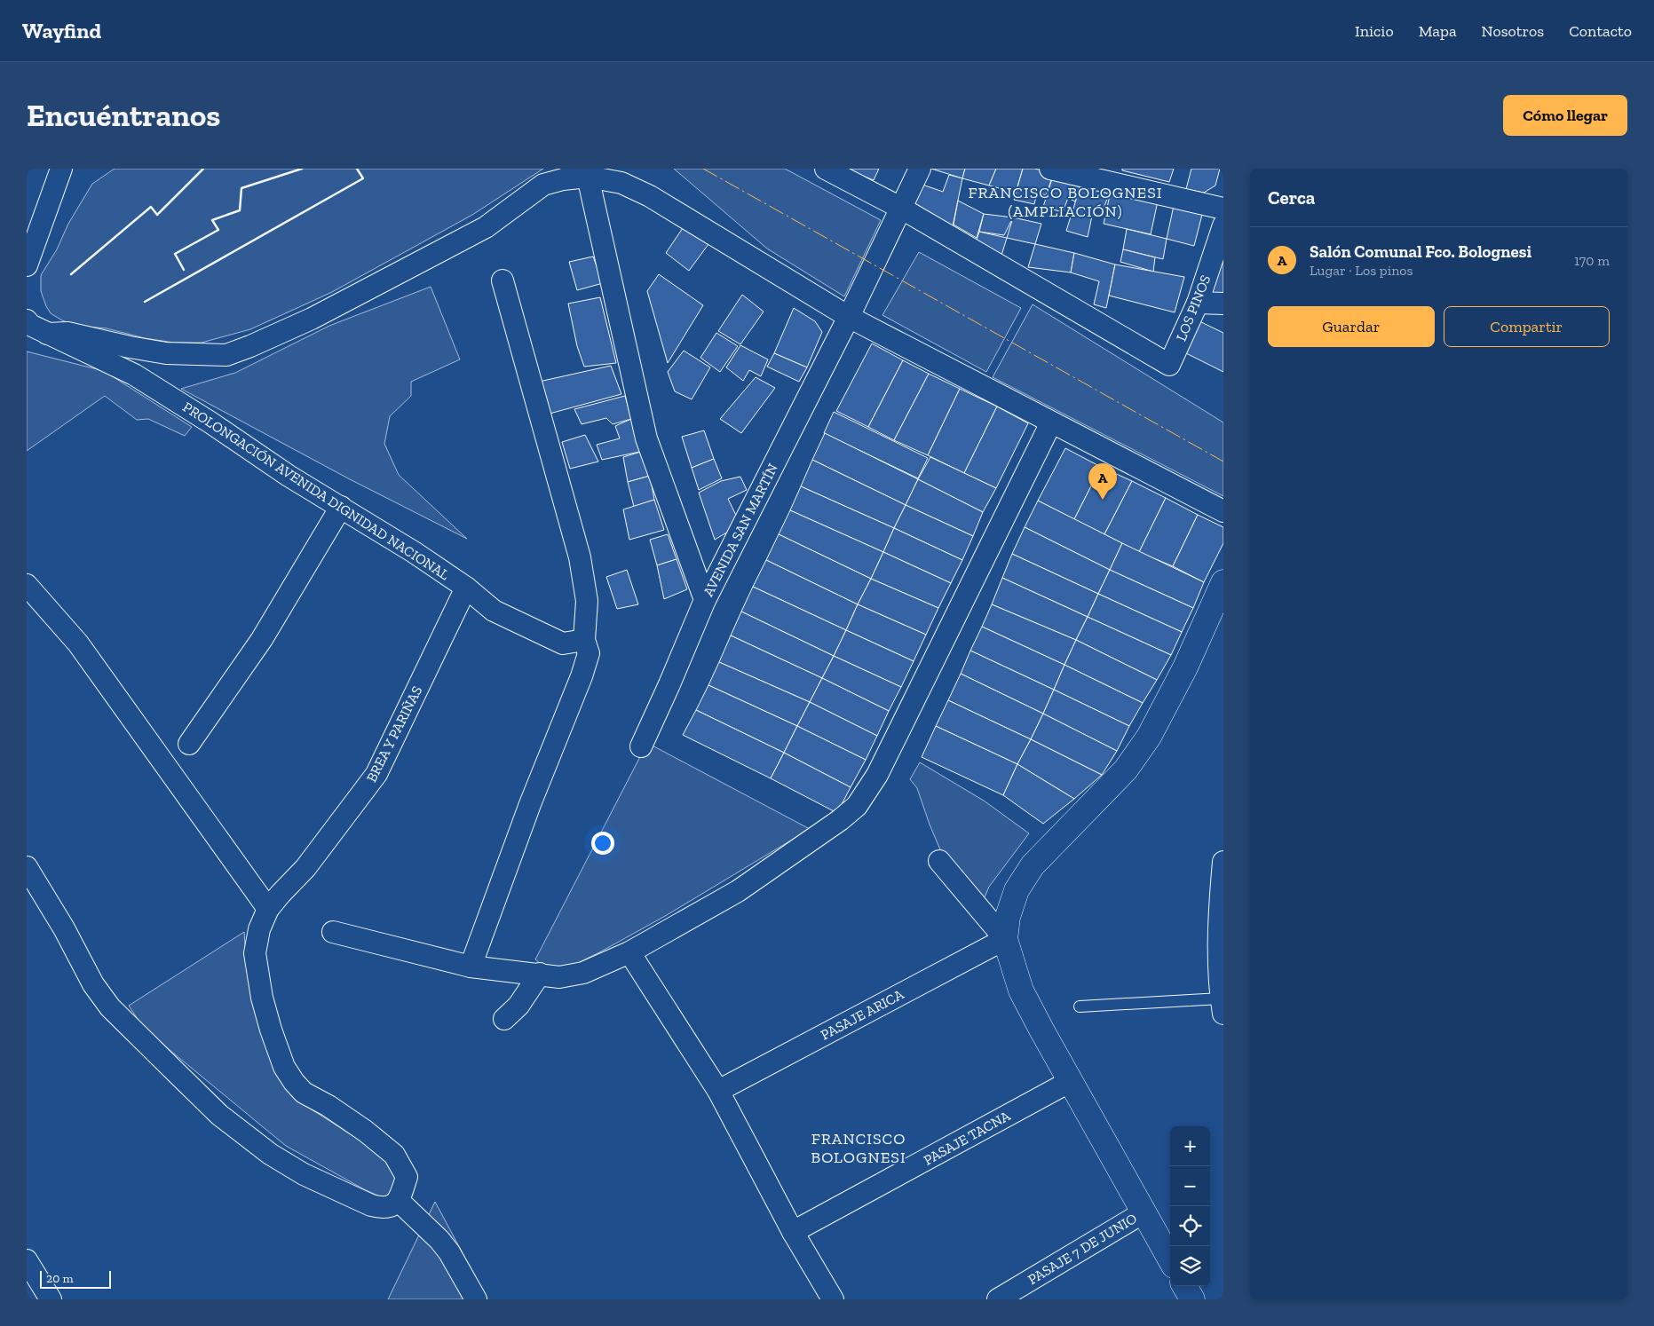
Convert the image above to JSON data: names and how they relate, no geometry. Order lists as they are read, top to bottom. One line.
{"streets":{"street":["LOS PINOS","PROLONGACIÓN AVENIDA DIGNIDAD NACIONAL","AVENIDA SAN MARTÍN","BREA Y PARIÑAS","PASAJE ARICA","PASAJE TACNA","PASAJE 7 DE JUNIO"]},"crossings":[["LOS PINOS","AVENIDA SAN MARTÍN"],["PROLONGACIÓN AVENIDA DIGNIDAD NACIONAL","BREA Y PARIÑAS"]],"districts":["FRANCISCO BOLOGNESI (AMPLIACIÓN)","FRANCISCO BOLOGNESI"],"scale_bar":"20 m","page":{"header":"Wayfind","nav":["Inicio","Mapa","Nosotros","Contacto"],"buttons":["Cómo llegar",["Guardar","Compartir"]],"title":"Encuéntranos","heading":"Cerca","list":[{"mark":"A","name":"Salón Comunal Fco. Bolognesi","note":"Lugar · Los pinos","value":"170 m"}],"pins":"A","map_buttons":["+","−"],"scale":"20 m"}}
